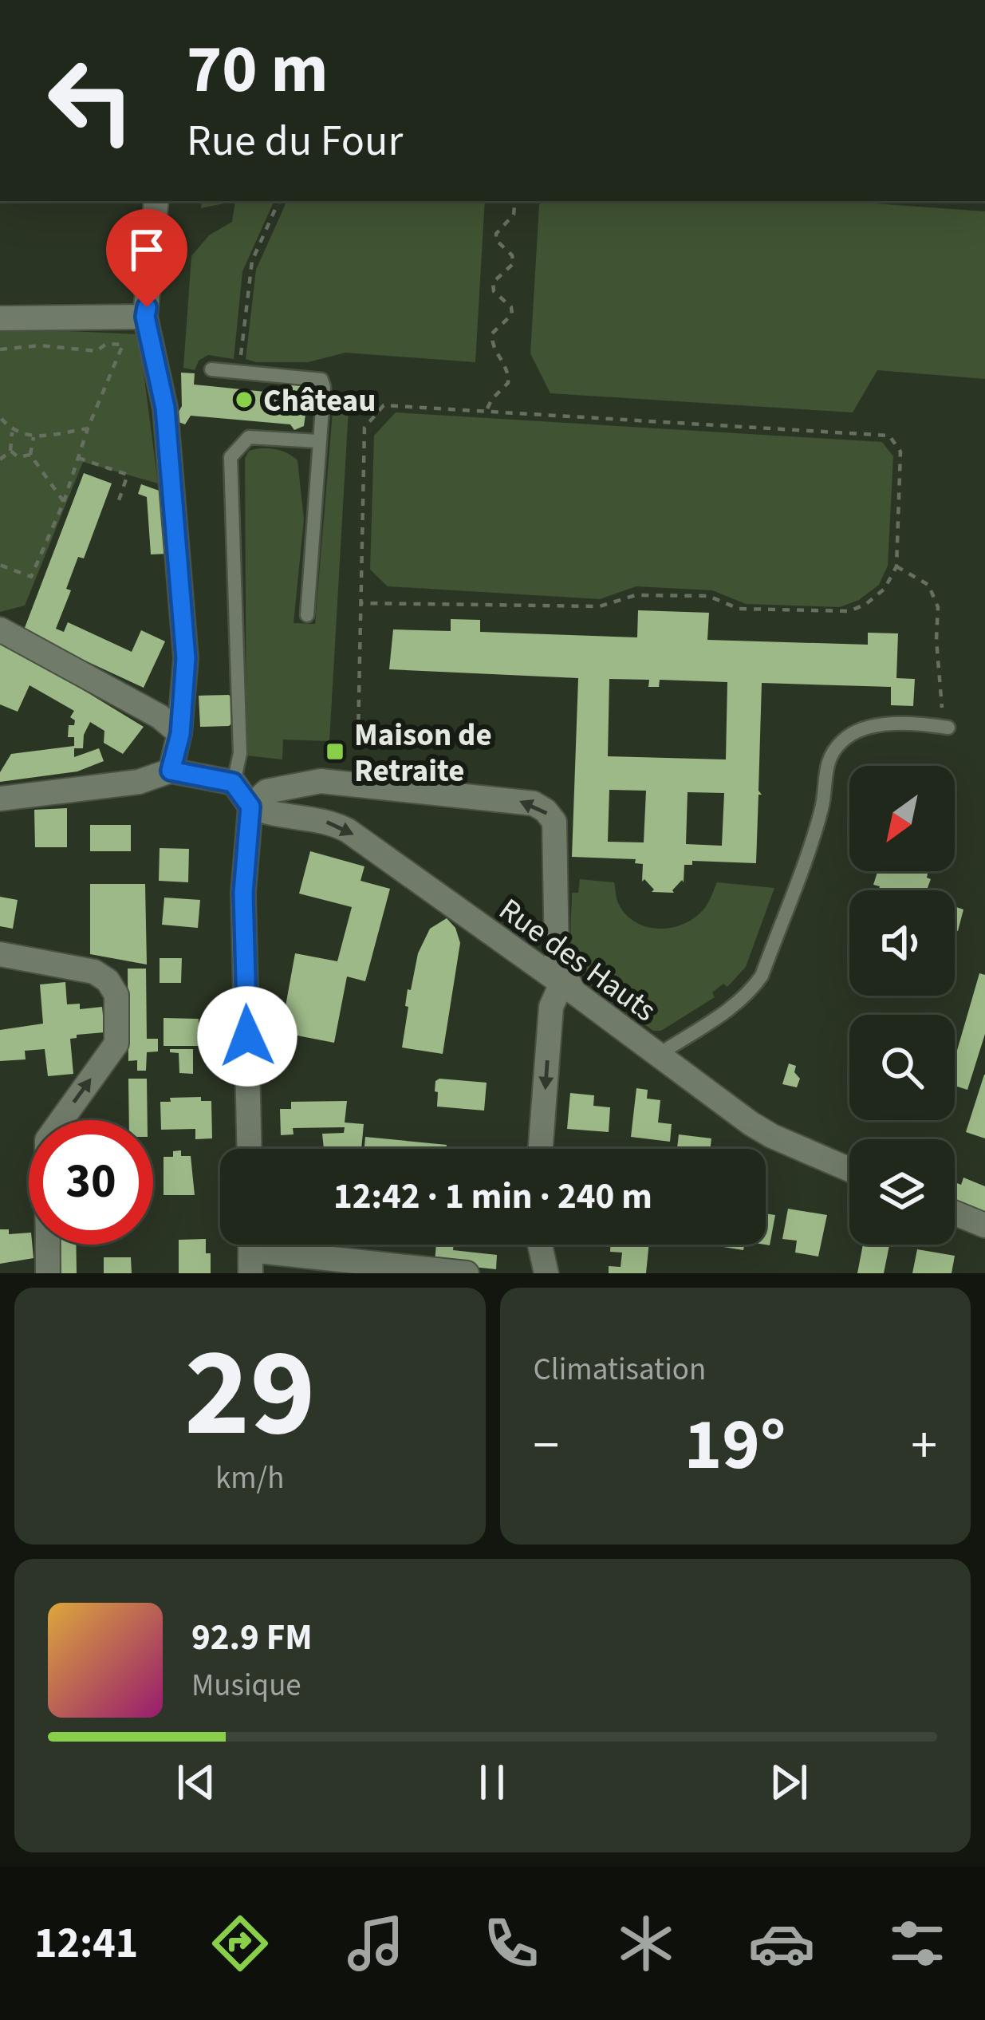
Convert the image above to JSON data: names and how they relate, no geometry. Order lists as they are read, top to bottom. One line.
{"streets":{"street":["Rue des Hauts"]},"one_way":["Rue des Hauts"],"places":{"other":["Château"],"transit":["Maison de Retraite"]},"north":"bottom left","page":{"turn":["70 m","Rue du Four"],"limit":"30","trip":"12:42 · 1 min · 240 m","tile":[["29","km/h"],"Climatisation"],"heat":["−","19°","+"],"song":["92.9 FM","Musique"],"tabs":"12:41"}}
